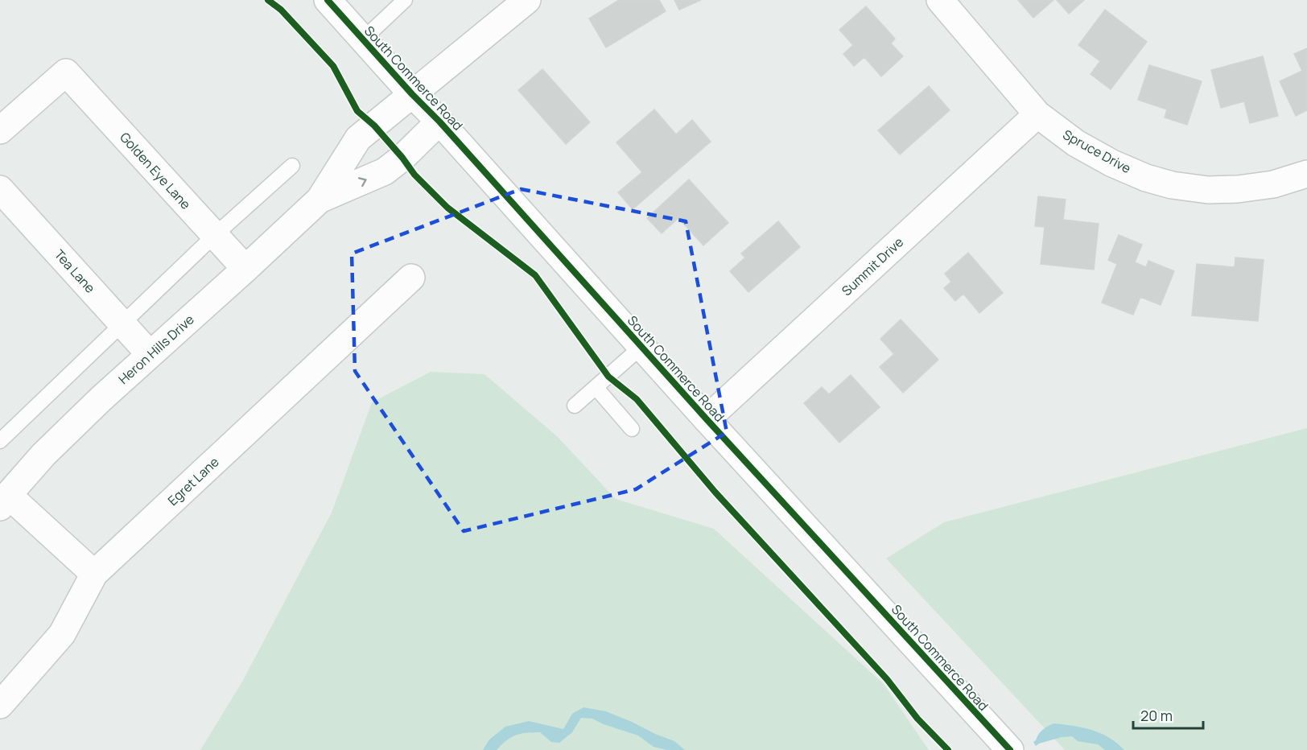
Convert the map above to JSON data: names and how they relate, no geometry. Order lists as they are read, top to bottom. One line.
{"streets":{"street":["South Commerce Road","Spruce Drive","Golden Eye Lane","Summit Drive","Tea Lane","Heron Hills Drive","Egret Lane"]},"crossings":[["South Commerce Road","Summit Drive"],["South Commerce Road","Heron Hills Drive"],["Spruce Drive","Summit Drive"],["Golden Eye Lane","Heron Hills Drive"],["Tea Lane","Heron Hills Drive"]],"scale_bar":"20 m"}
